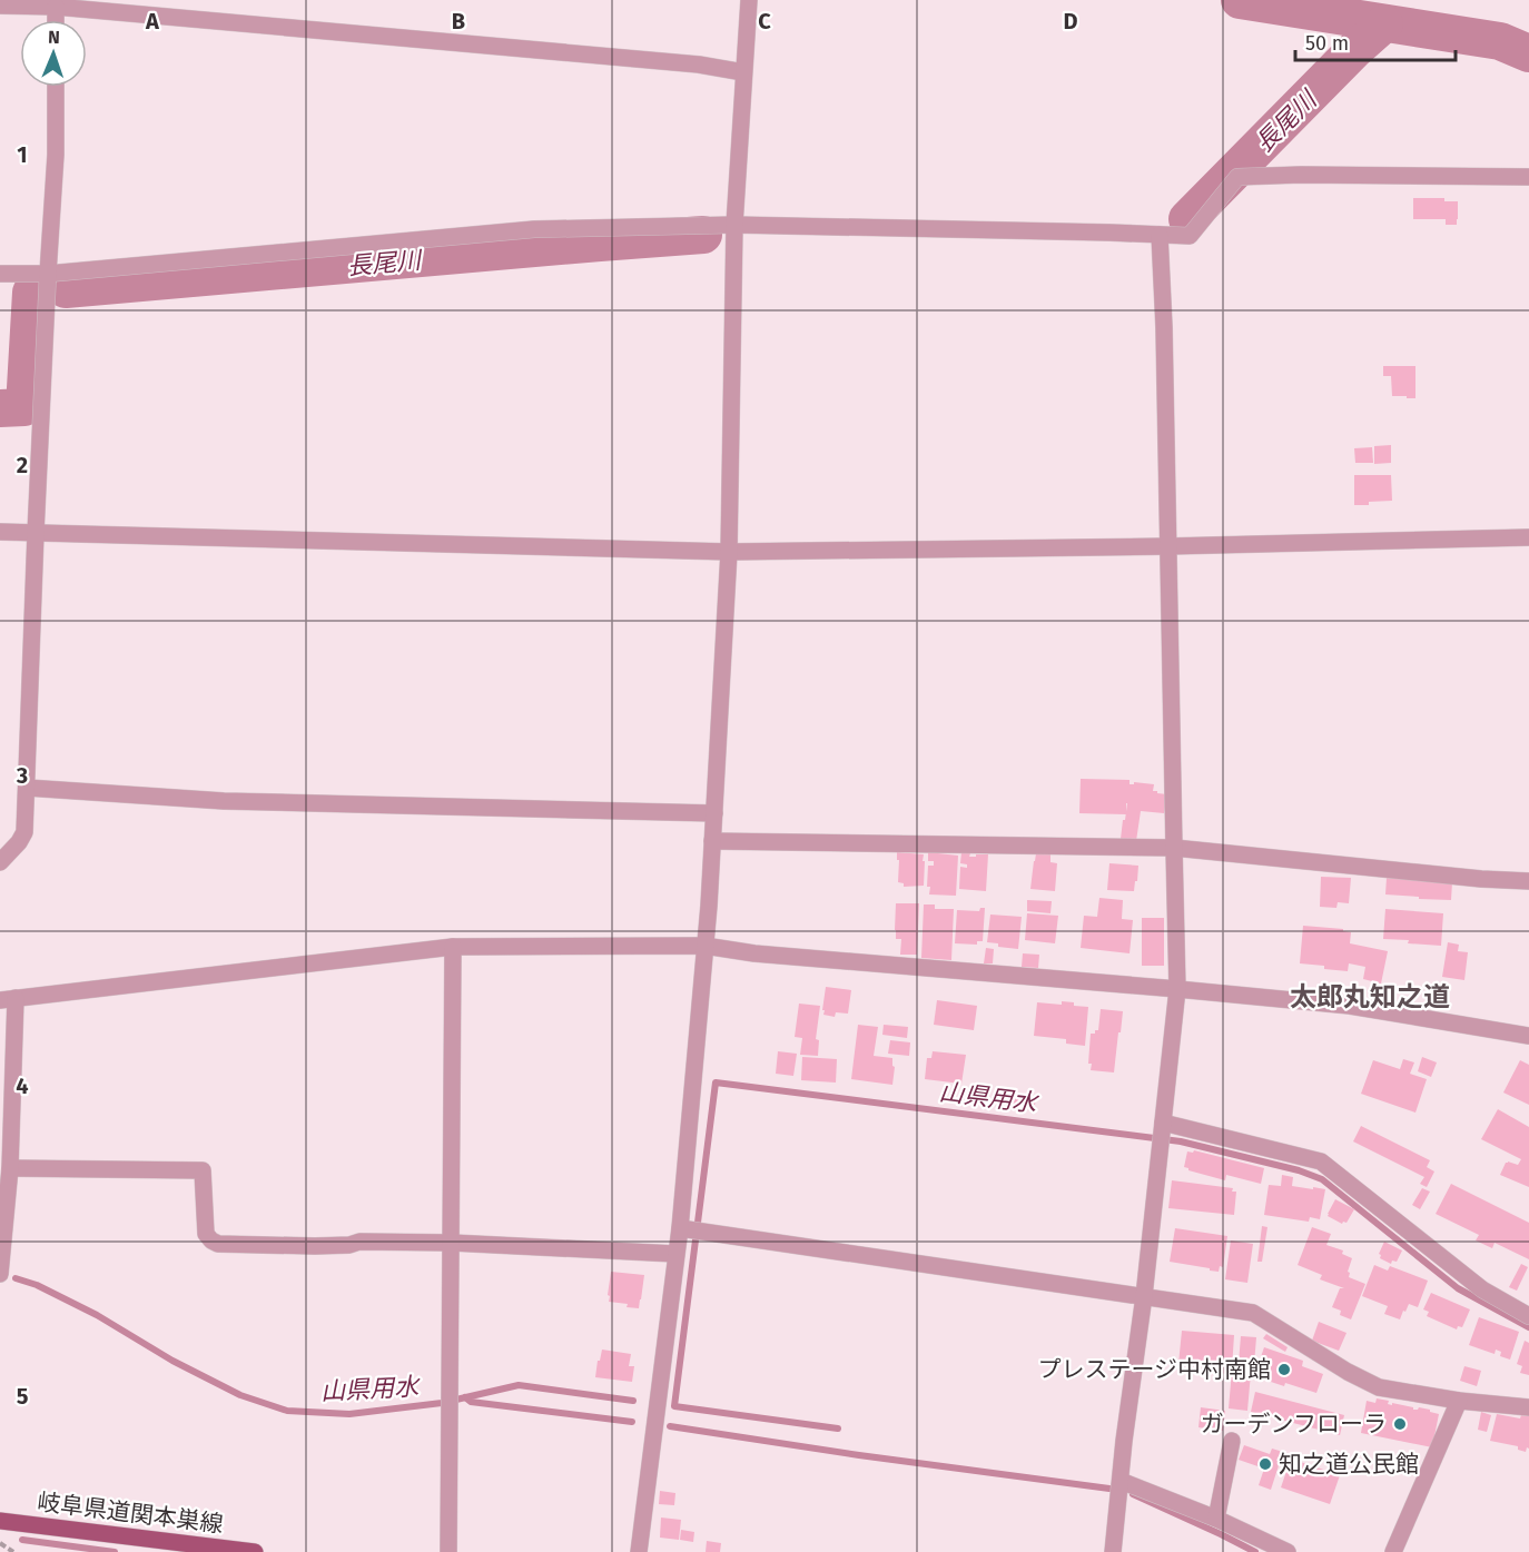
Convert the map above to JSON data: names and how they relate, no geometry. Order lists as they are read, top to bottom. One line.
{"streets":{"main road":["岐阜県道関本巣線"]},"districts":["太郎丸知之道"],"water":["長尾川","山県用水"],"places":["プレステージ中村南館","ガーデンフローラ","知之道公民館"],"scale_bar":"50 m","north":"top","grid":{"columns":["A","B","C","D"],"rows":["1","2","3","4","5"]}}
